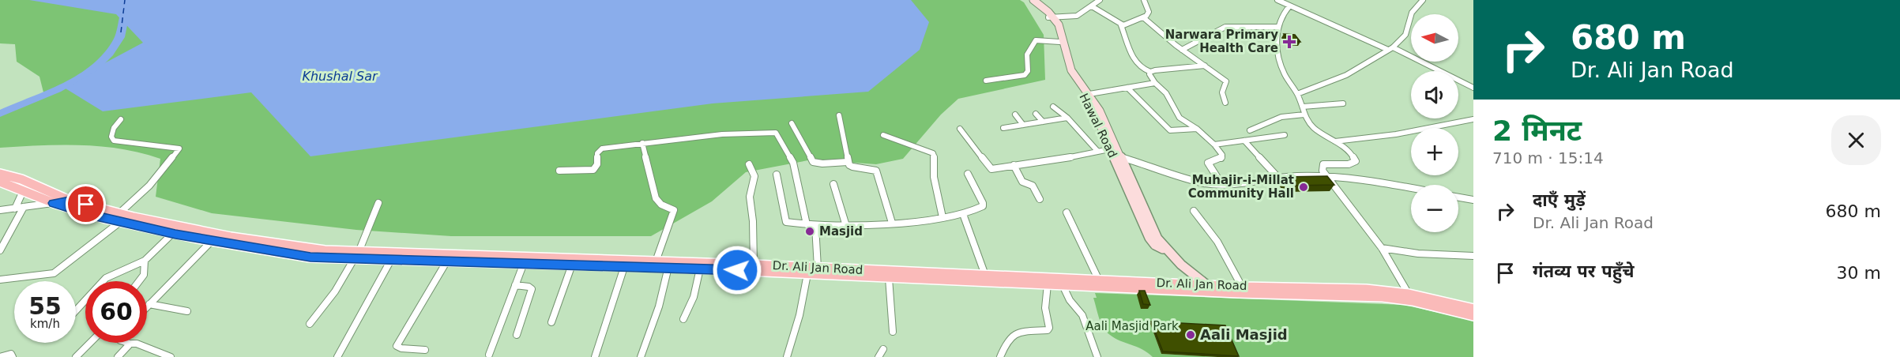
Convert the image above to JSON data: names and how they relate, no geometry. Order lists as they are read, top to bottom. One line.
{"streets":{"main road":["Hawal Road","Dr. Ali Jan Road"]},"crossings":[["Hawal Road","Dr. Ali Jan Road"]],"water":["Khushal Sar"],"parks":["Aali Masjid Park"],"places":{"health":["Narwara Primary Health Care"],"other":["Muhajir-i-Millat Community Hall","Masjid","Aali Masjid"]},"north":"left","page":{"turn":["680 m","Dr. Ali Jan Road"],"map_buttons":["+","−"],"heading":["2 मिनट","710 m · 15:14"],"list":[{"name":"दाएँ मुड़ें","note":"Dr. Ali Jan Road","value":"680 m"},{"name":"गंतव्य पर पहुँचे","value":"30 m"}],"speed":"55 km/h","limit":"60"}}
